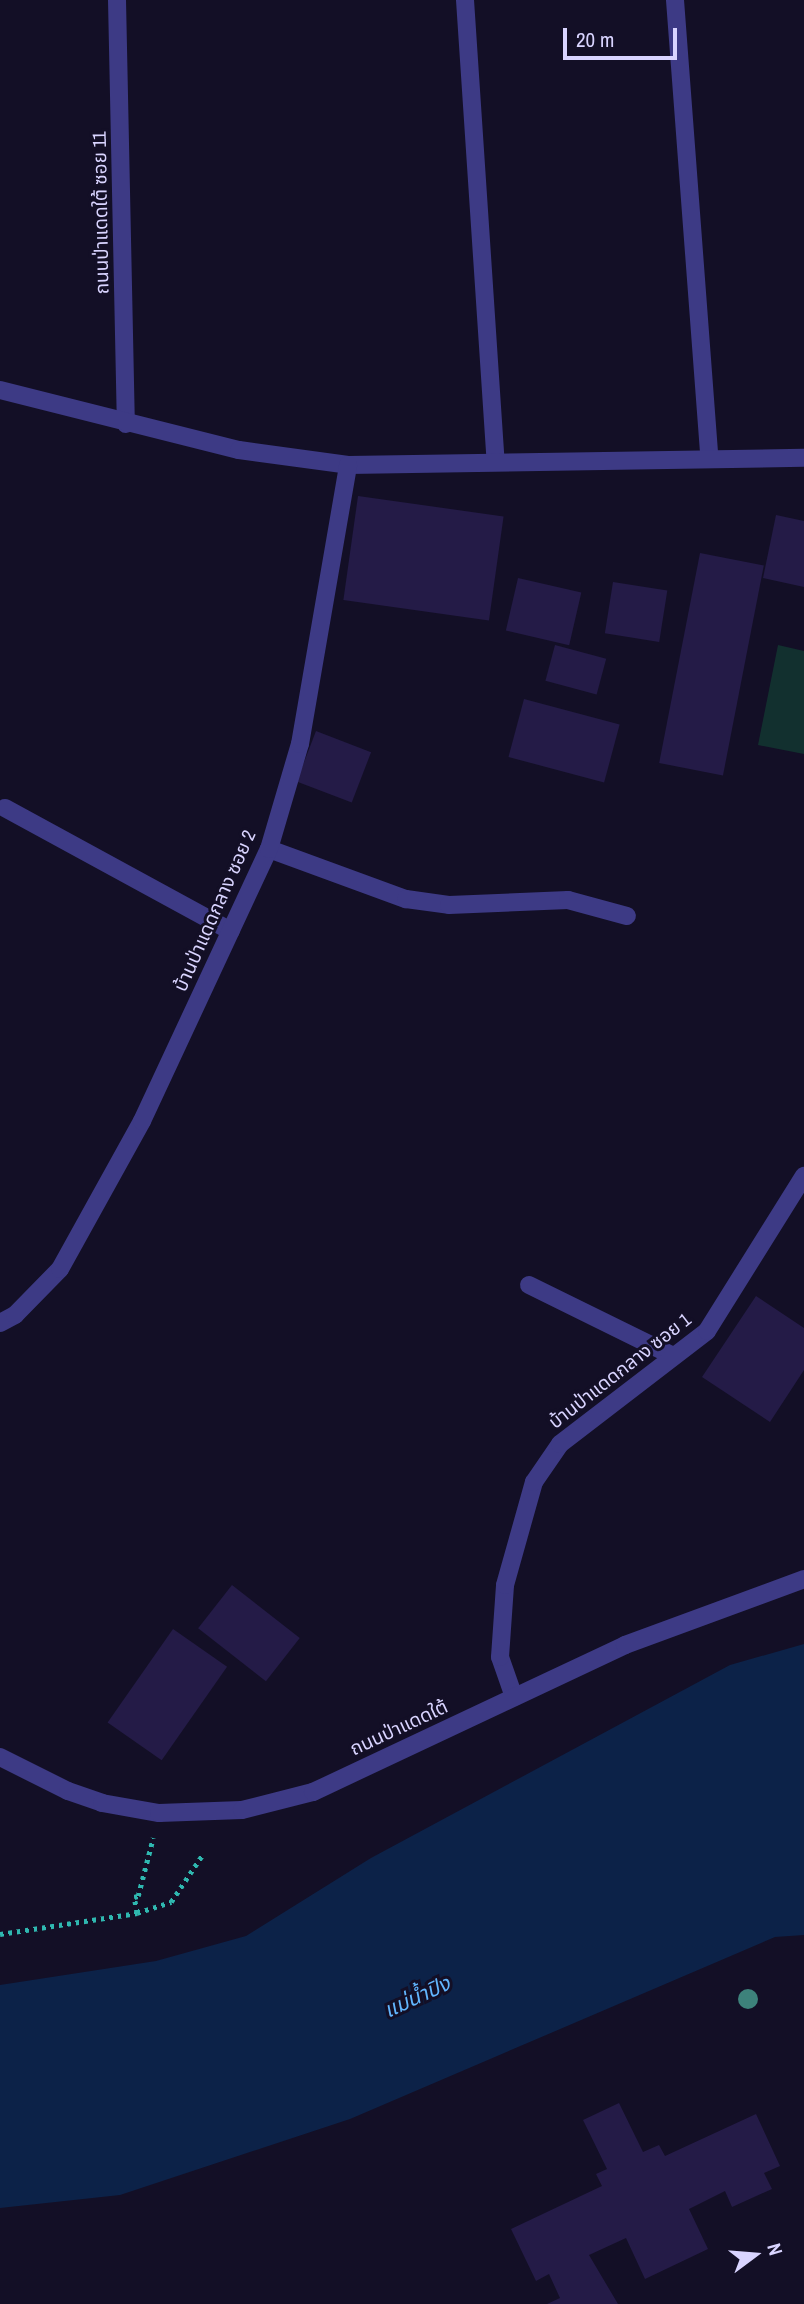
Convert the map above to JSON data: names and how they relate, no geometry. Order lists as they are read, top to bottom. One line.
{"streets":{"street":["ถนนป่าแดดใต้ ซอย 11","บ้านป่าแดดกลาง ซอย 2","บ้านป่าแดดกลาง ซอย 1","ถนนป่าแดดใต้"]},"crossings":[["บ้านป่าแดดกลาง ซอย 1","ถนนป่าแดดใต้"]],"water":["แม่น้ำปิง"],"scale_bar":"20 m","north":"right"}
